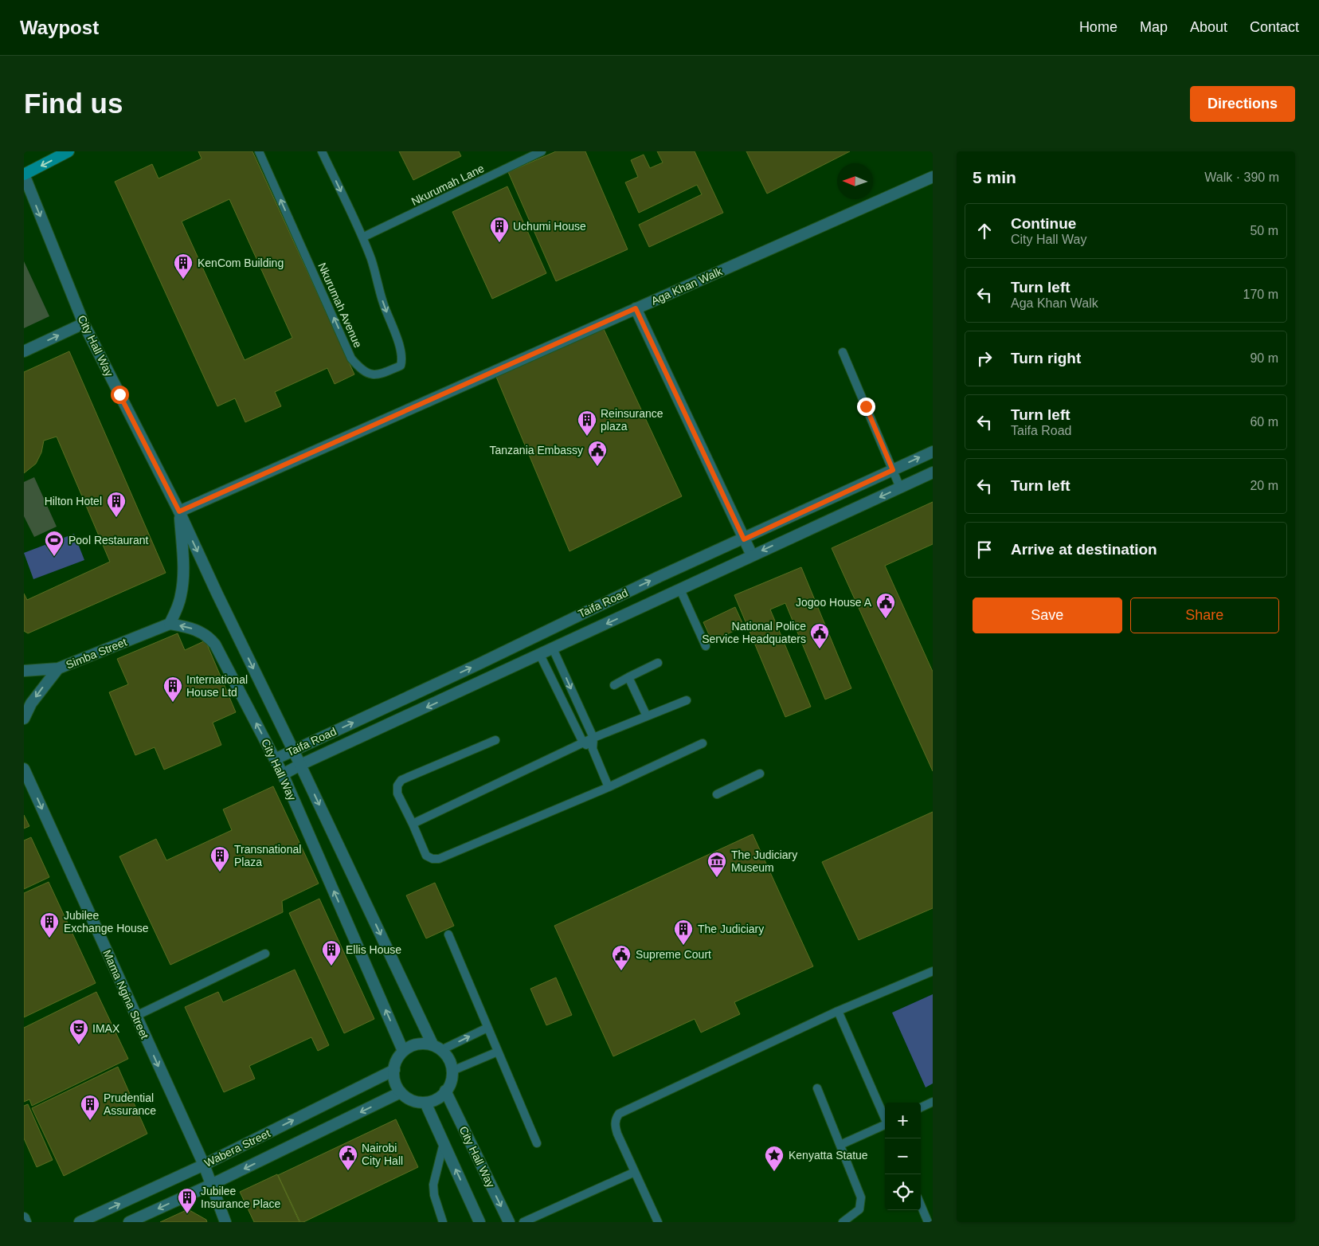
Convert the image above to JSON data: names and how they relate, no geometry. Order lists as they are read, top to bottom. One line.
{"streets":{"street":["Aga Khan Walk","City Hall Way","Taifa Road","Simba Street","Mama Ngina Street","Wabera Street"],"lane":["Nkurumah Lane","Nkurumah Avenue"]},"crossings":[["Nkurumah Lane","Nkurumah Avenue"],["Aga Khan Walk","City Hall Way"],["City Hall Way","Taifa Road"],["City Hall Way","Simba Street"],["City Hall Way","Wabera Street"],["Mama Ngina Street","Wabera Street"]],"one_way":["Mama Ngina Street"],"places":{"building":["Uchumi House","KenCom Building","Reinsurance plaza","Hilton Hotel","International House Ltd","Transnational Plaza","Jubilee Exchange House","The Judiciary","Ellis House","Prudential Assurance","Jubilee Insurance Place"],"public building":["Tanzania Embassy","Jogoo House A","National Police Service Headquaters","Supreme Court","Nairobi City Hall"],"sports":["Pool Restaurant"],"museum":["The Judiciary Museum"],"theatre":["IMAX"],"place":["Kenyatta Statue"]},"north":"left","page":{"header":"Waypost","nav":["Home","Map","About","Contact"],"buttons":["Directions",["Save","Share"]],"title":"Find us","heading":["5 min","Walk · 390 m"],"list":[["Continue","City Hall Way","50 m"],["Turn left","Aga Khan Walk","170 m"],["Turn right","90 m"],["Turn left","Taifa Road","60 m"],["Turn left","20 m"],"Arrive at destination"],"map_buttons":["+","−"]}}
